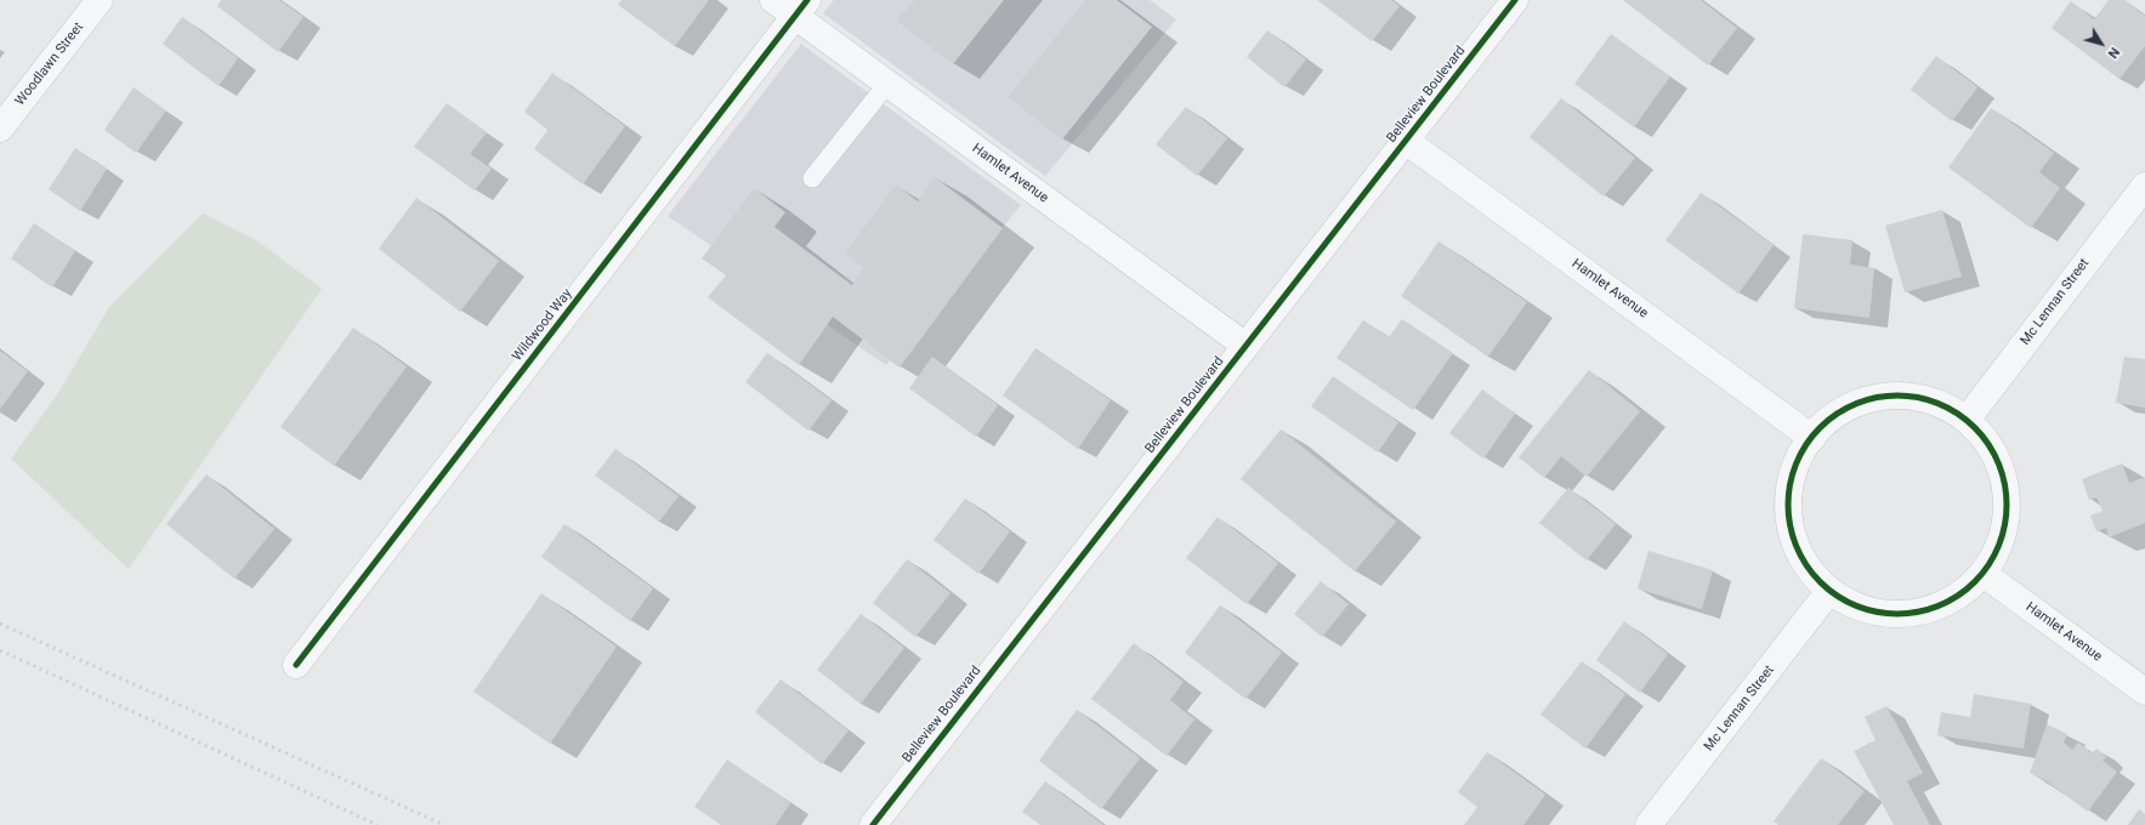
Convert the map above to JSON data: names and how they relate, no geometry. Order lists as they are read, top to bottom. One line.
{"streets":{"street":["Woodlawn Street","Belleview Boulevard","Hamlet Avenue","Mc Lennan Street","Wildwood Way"]},"crossings":[["Belleview Boulevard","Hamlet Avenue"],["Hamlet Avenue","Wildwood Way"]],"north":"bottom right"}
